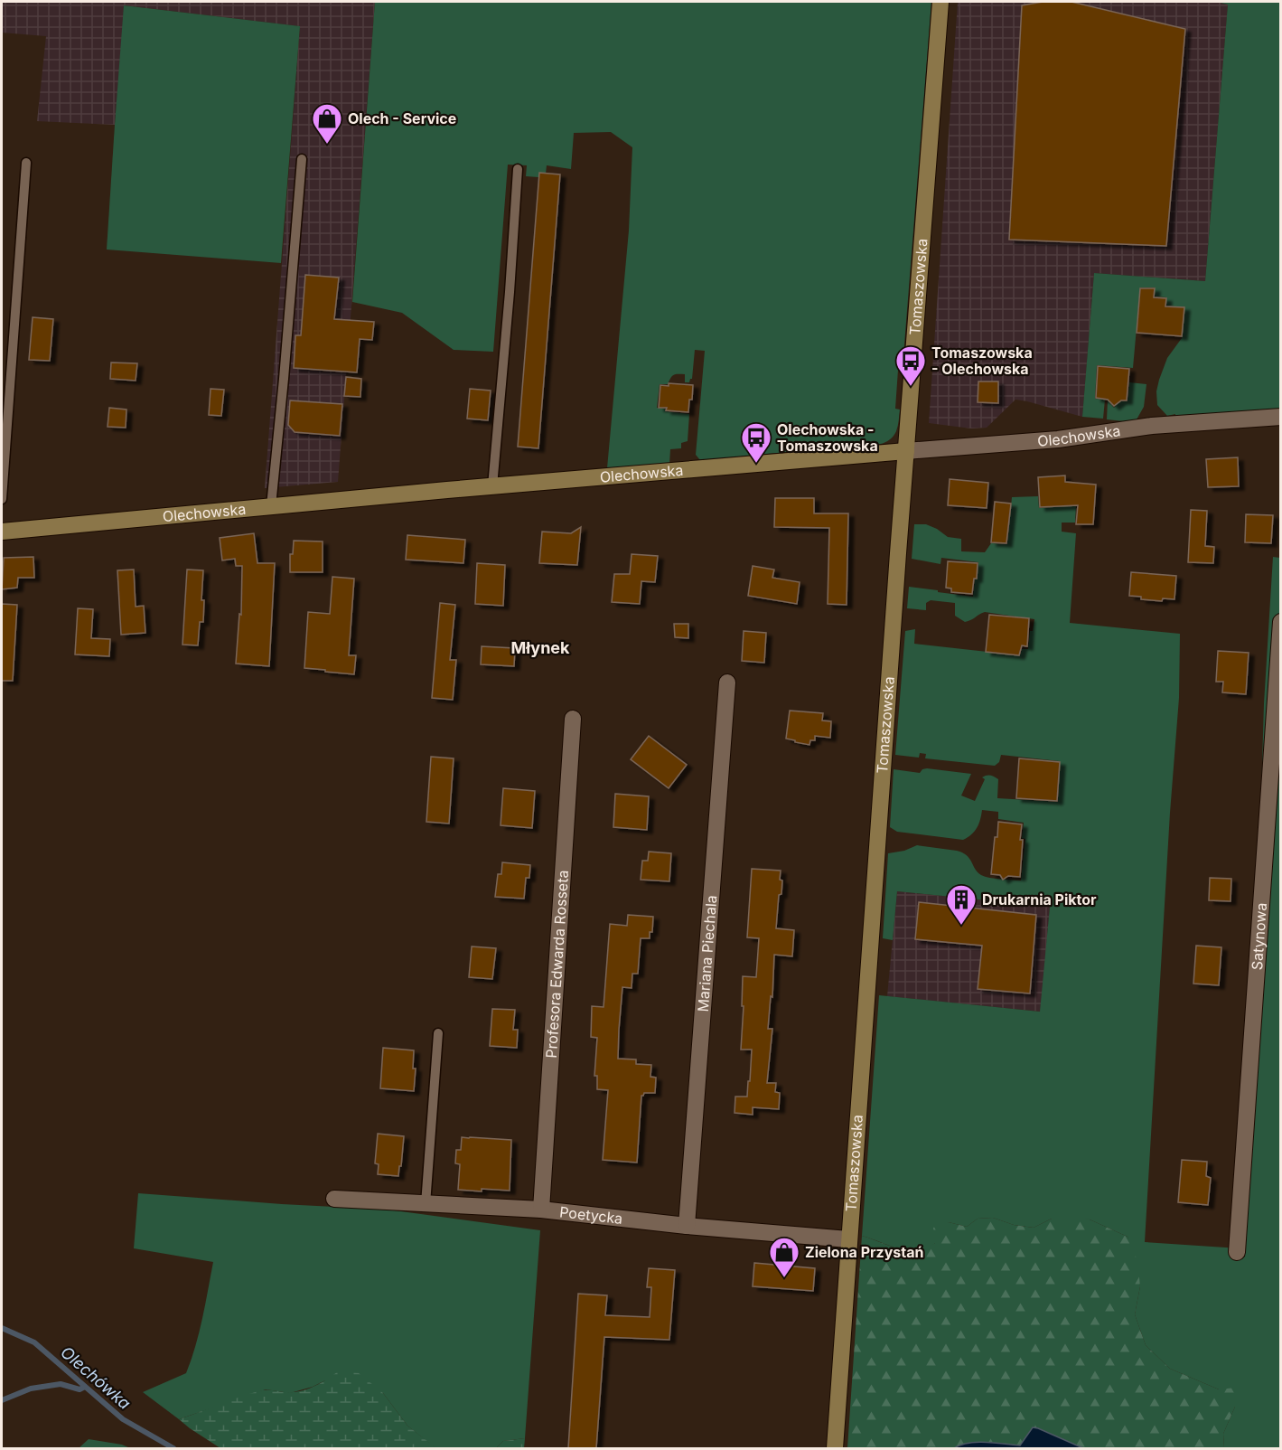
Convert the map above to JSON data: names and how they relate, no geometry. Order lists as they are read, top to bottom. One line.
{"streets":{"street":["Tomaszowska","Olechowska","Satynowa","Mariana Piechala","Profesora Edwarda Rosseta","Poetycka"]},"crossings":[["Tomaszowska","Olechowska"],["Tomaszowska","Poetycka"],["Mariana Piechala","Poetycka"],["Profesora Edwarda Rosseta","Poetycka"]],"districts":["Młynek"],"water":["Olechówka"],"places":{"shop":["Olech - Service","Zielona Przystań"],"bus stop":["Tomaszowska - Olechowska","Olechowska - Tomaszowska"],"building":["Drukarnia Piktor"]}}
